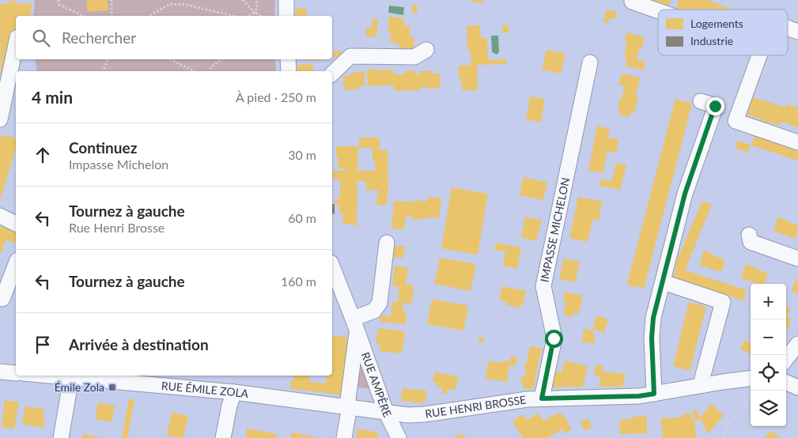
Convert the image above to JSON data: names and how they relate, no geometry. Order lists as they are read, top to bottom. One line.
{"streets":{"street":["IMPASSE MICHELON","RUE AMPÈRE","RUE ÉMILE ZOLA","RUE HENRI BROSSE"]},"crossings":[["IMPASSE MICHELON","RUE HENRI BROSSE"],["RUE AMPÈRE","RUE ÉMILE ZOLA"],["RUE AMPÈRE","RUE HENRI BROSSE"],["RUE ÉMILE ZOLA","RUE HENRI BROSSE"]],"places":{"transit":["Émile Zola"]},"legend":["Logements","Industrie"],"page":{"search":"Rechercher","heading":["4 min","À pied · 250 m"],"list":[["Continuez","Impasse Michelon","30 m"],["Tournez à gauche","Rue Henri Brosse","60 m"],["Tournez à gauche","160 m"],"Arrivée à destination"],"map_buttons":["+","−"]}}
